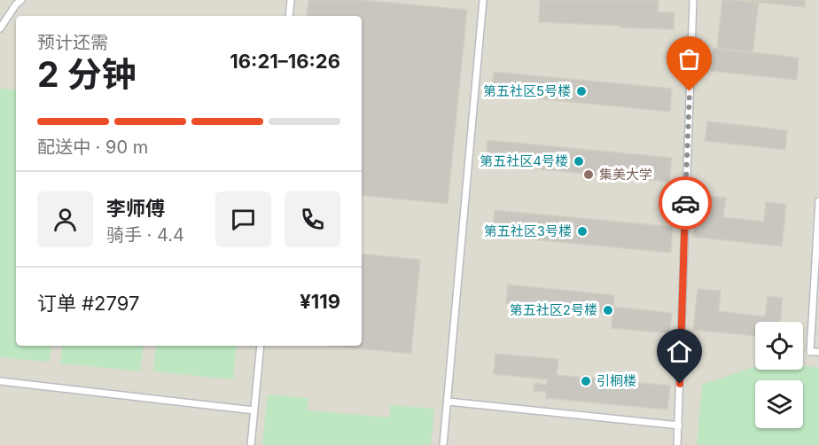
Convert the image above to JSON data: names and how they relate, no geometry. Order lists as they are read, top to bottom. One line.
{"places":["第五社区5号楼","第五社区4号楼","集美大学","第五社区3号楼","第五社区2号楼","引桐楼"],"page":{"heading":["2 分钟","预计还需","16:21–16:26"],"panel":["李师傅","骑手 · 4.4","订单 #2797","¥119"],"bar":"配送中 · 90 m"}}
